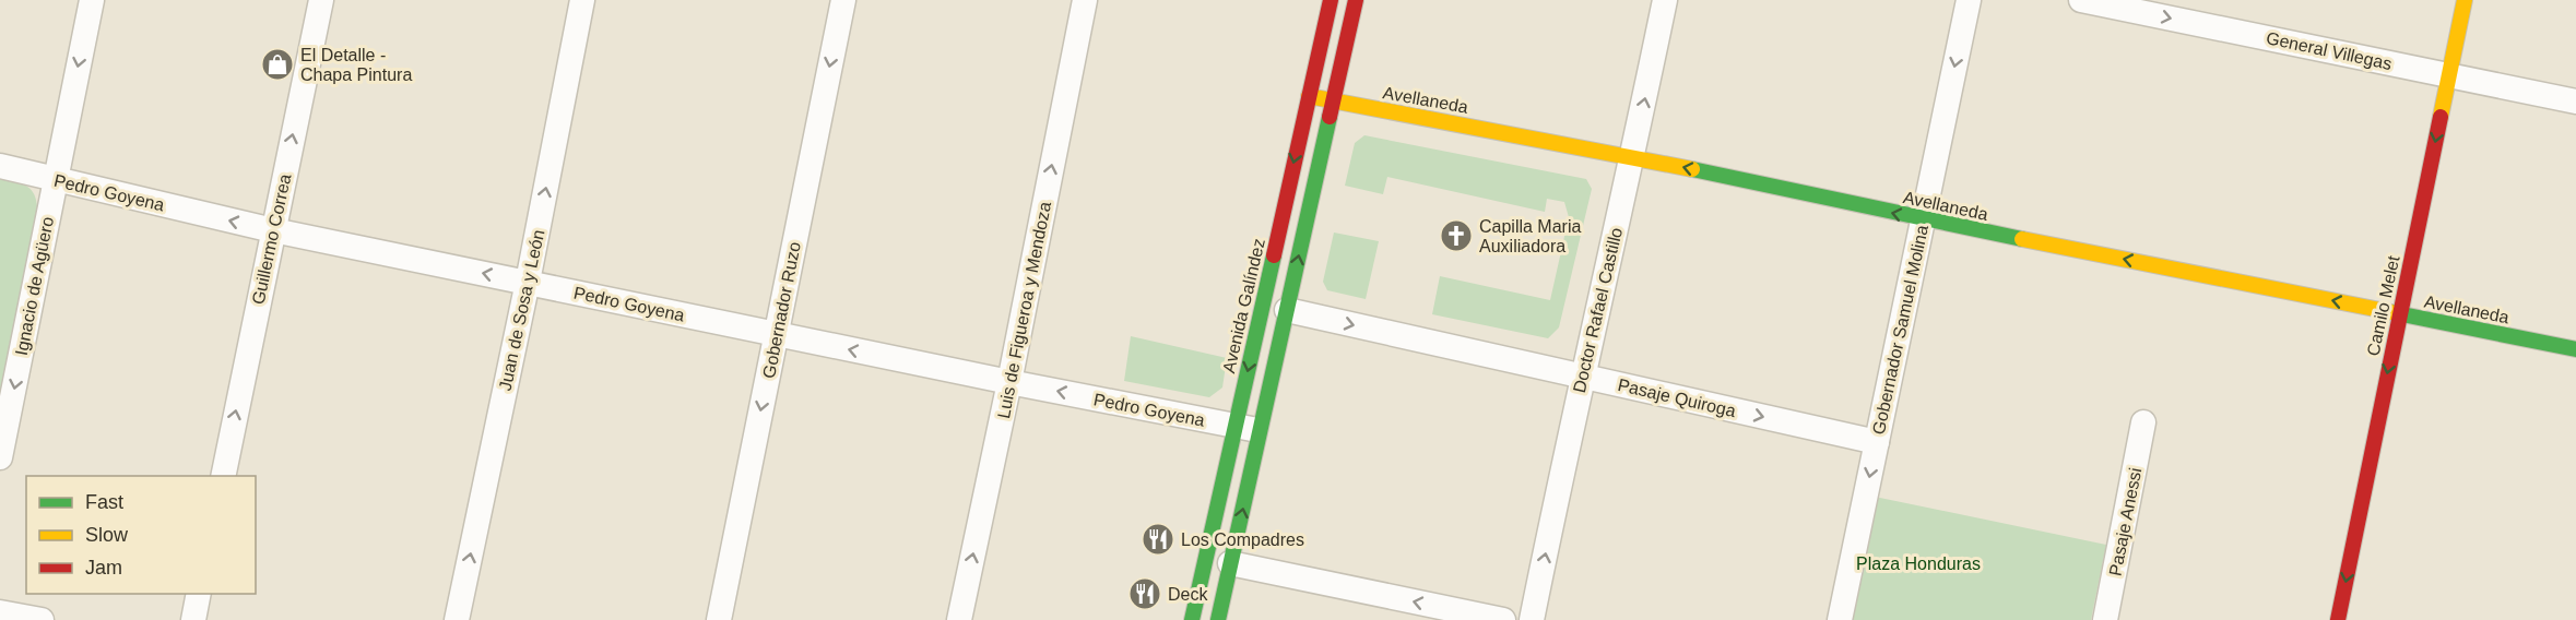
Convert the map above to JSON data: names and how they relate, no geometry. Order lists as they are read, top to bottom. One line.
{"streets":{"main road":["Avellaneda","Avenida Galíndez","Camilo Melet"],"street":["General Villegas","Pedro Goyena","Guillermo Correa","Ignacio de Agüero","Juan de Sosa y León","Gobernador Ruzo","Luis de Figueroa y Mendoza","Doctor Rafael Castillo","Gobernador Samuel Molina","Pasaje Quiroga","Pasaje Anessi"]},"crossings":[["General Villegas","Camilo Melet"],["Avellaneda","Avenida Galíndez"],["Avellaneda","Camilo Melet"],["Avellaneda","Doctor Rafael Castillo"],["Avellaneda","Gobernador Samuel Molina"],["Pedro Goyena","Guillermo Correa"],["Pedro Goyena","Ignacio de Agüero"],["Pedro Goyena","Avenida Galíndez"],["Pedro Goyena","Juan de Sosa y León"],["Pedro Goyena","Gobernador Ruzo"],["Pedro Goyena","Luis de Figueroa y Mendoza"],["Doctor Rafael Castillo","Pasaje Quiroga"],["Gobernador Samuel Molina","Pasaje Quiroga"]],"one_way":["General Villegas","Avellaneda","Pedro Goyena","Guillermo Correa","Ignacio de Agüero","Camilo Melet","Juan de Sosa y León","Gobernador Ruzo","Luis de Figueroa y Mendoza","Doctor Rafael Castillo","Gobernador Samuel Molina","Pasaje Quiroga"],"parks":["Plaza Honduras"],"places":{"shop":["El Detalle - Chapa Pintura"],"church":["Capilla Maria Auxiliadora"],"restaurant":["Los Compadres","Deck"]},"legend":["Fast","Slow","Jam"]}
